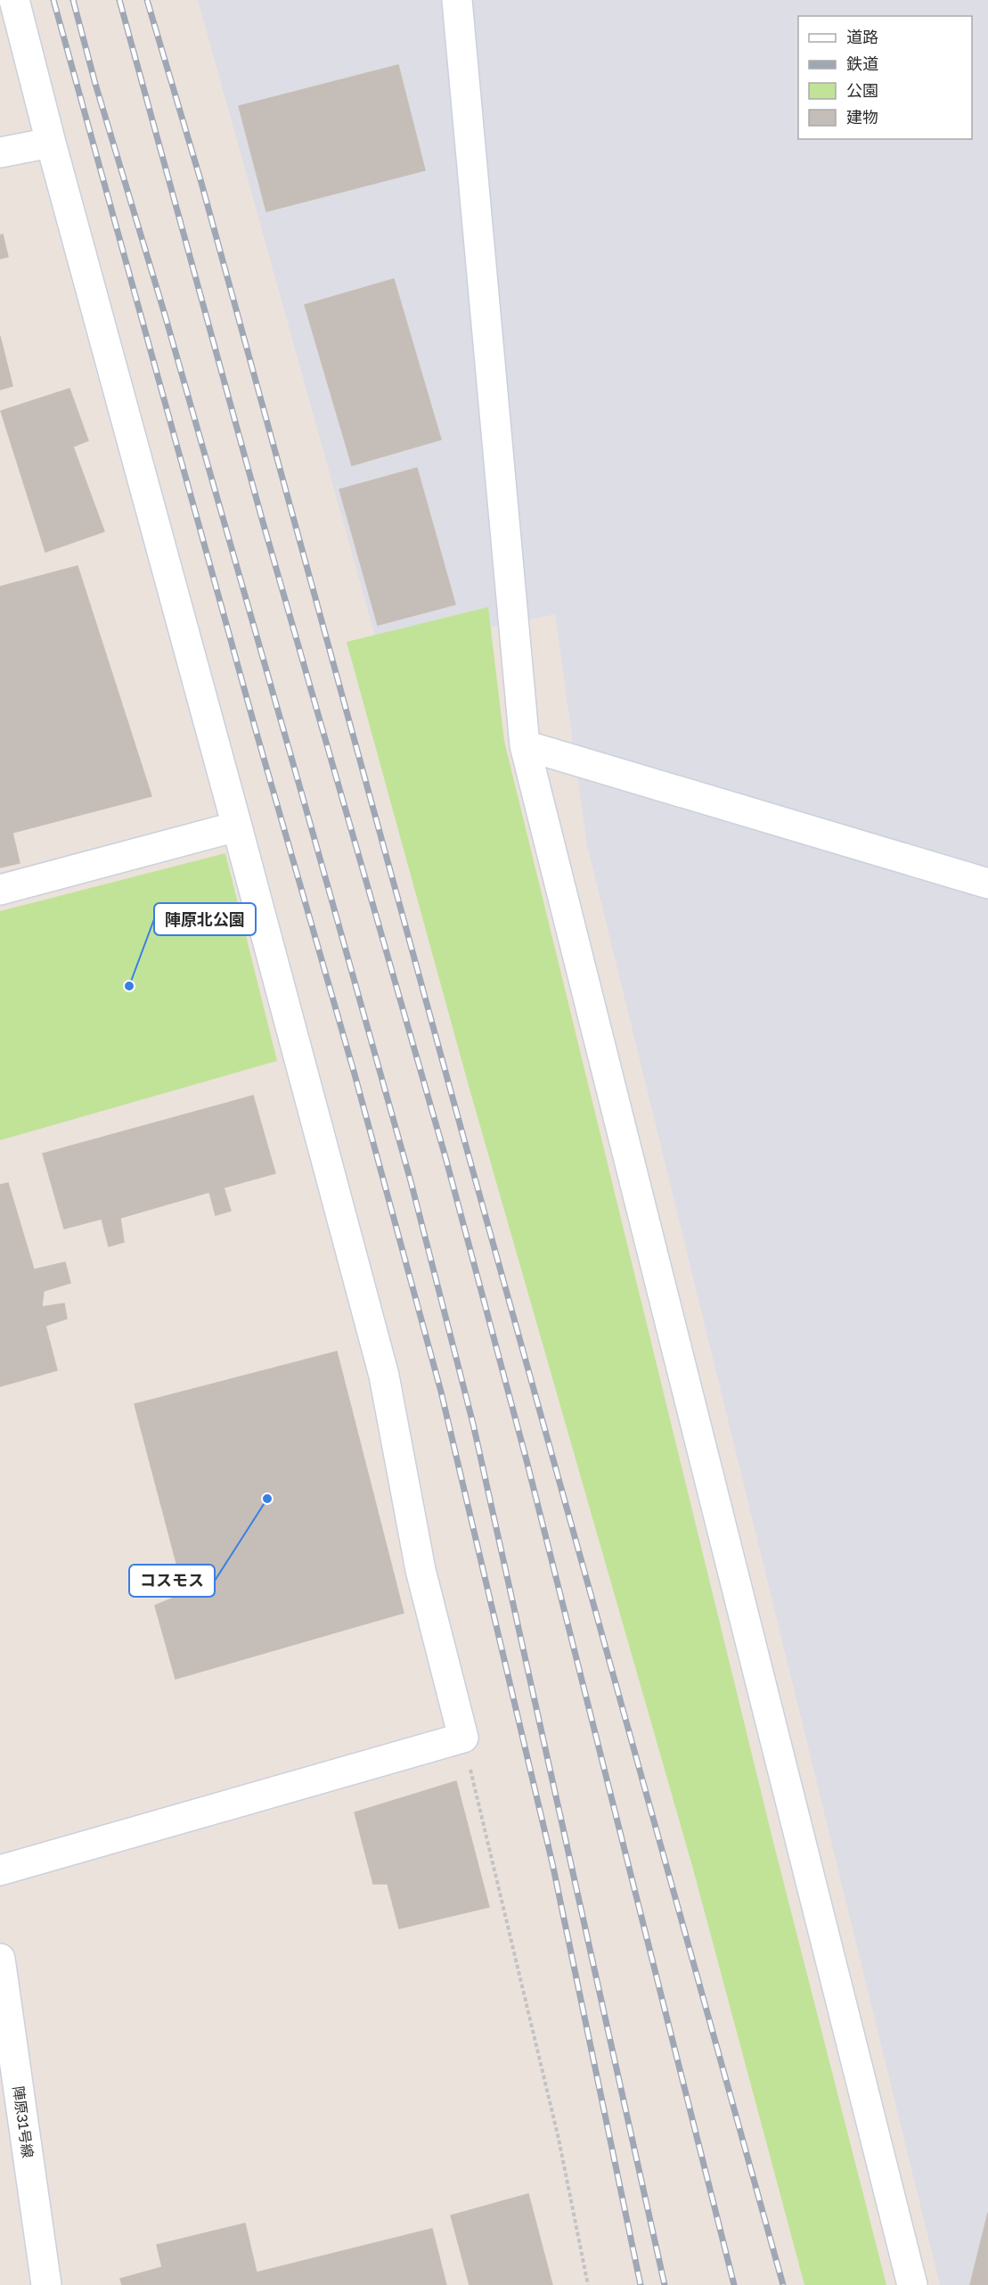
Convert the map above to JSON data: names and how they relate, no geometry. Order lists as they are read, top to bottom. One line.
{"streets":{"street":["陣原31号線"]},"places":["陣原北公園","コスモス"],"legend":["道路","鉄道","公園","建物"]}
